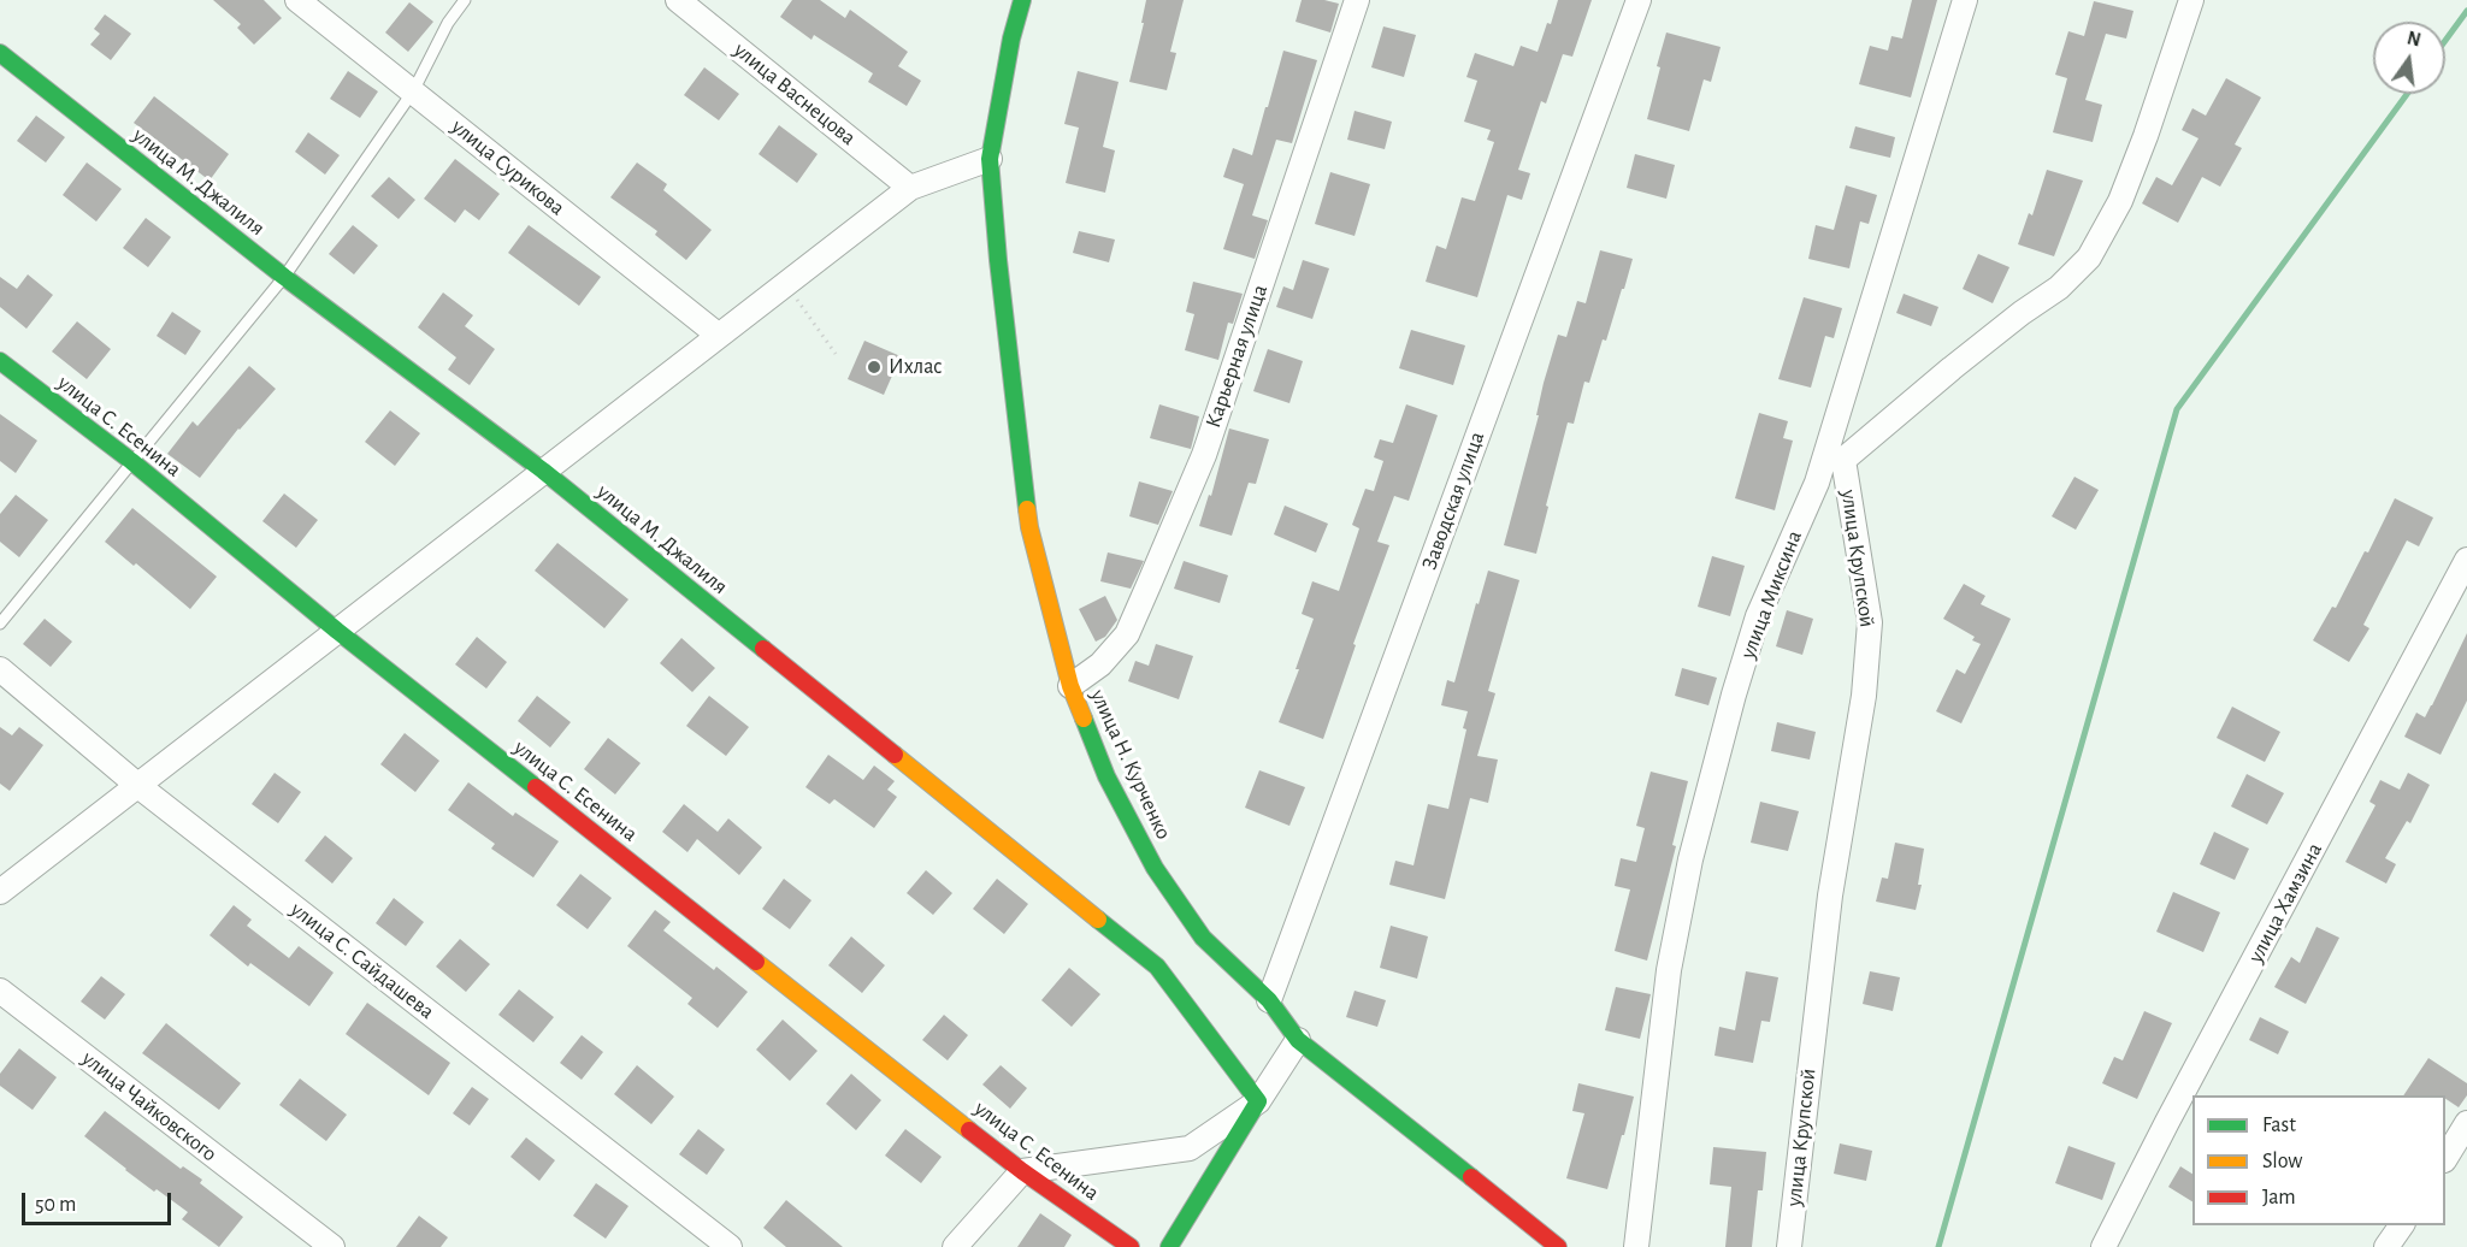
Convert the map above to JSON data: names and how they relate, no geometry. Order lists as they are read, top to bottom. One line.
{"streets":{"street":["улица Васнецова","улица Сурикова","улица М. Джалиля","Карьерная улица","улица С. Есенина","Заводская улица","улица Крупской","улица Миксина","улица Н. Курченко","улица Хамзина","улица С. Сайдашева","улица Чайковского"]},"crossings":[["Карьерная улица","улица Н. Курченко"],["Заводская улица","улица Н. Курченко"]],"places":["Ихлас"],"legend":["Fast","Slow","Jam"],"scale_bar":"50 m","north":"top"}
